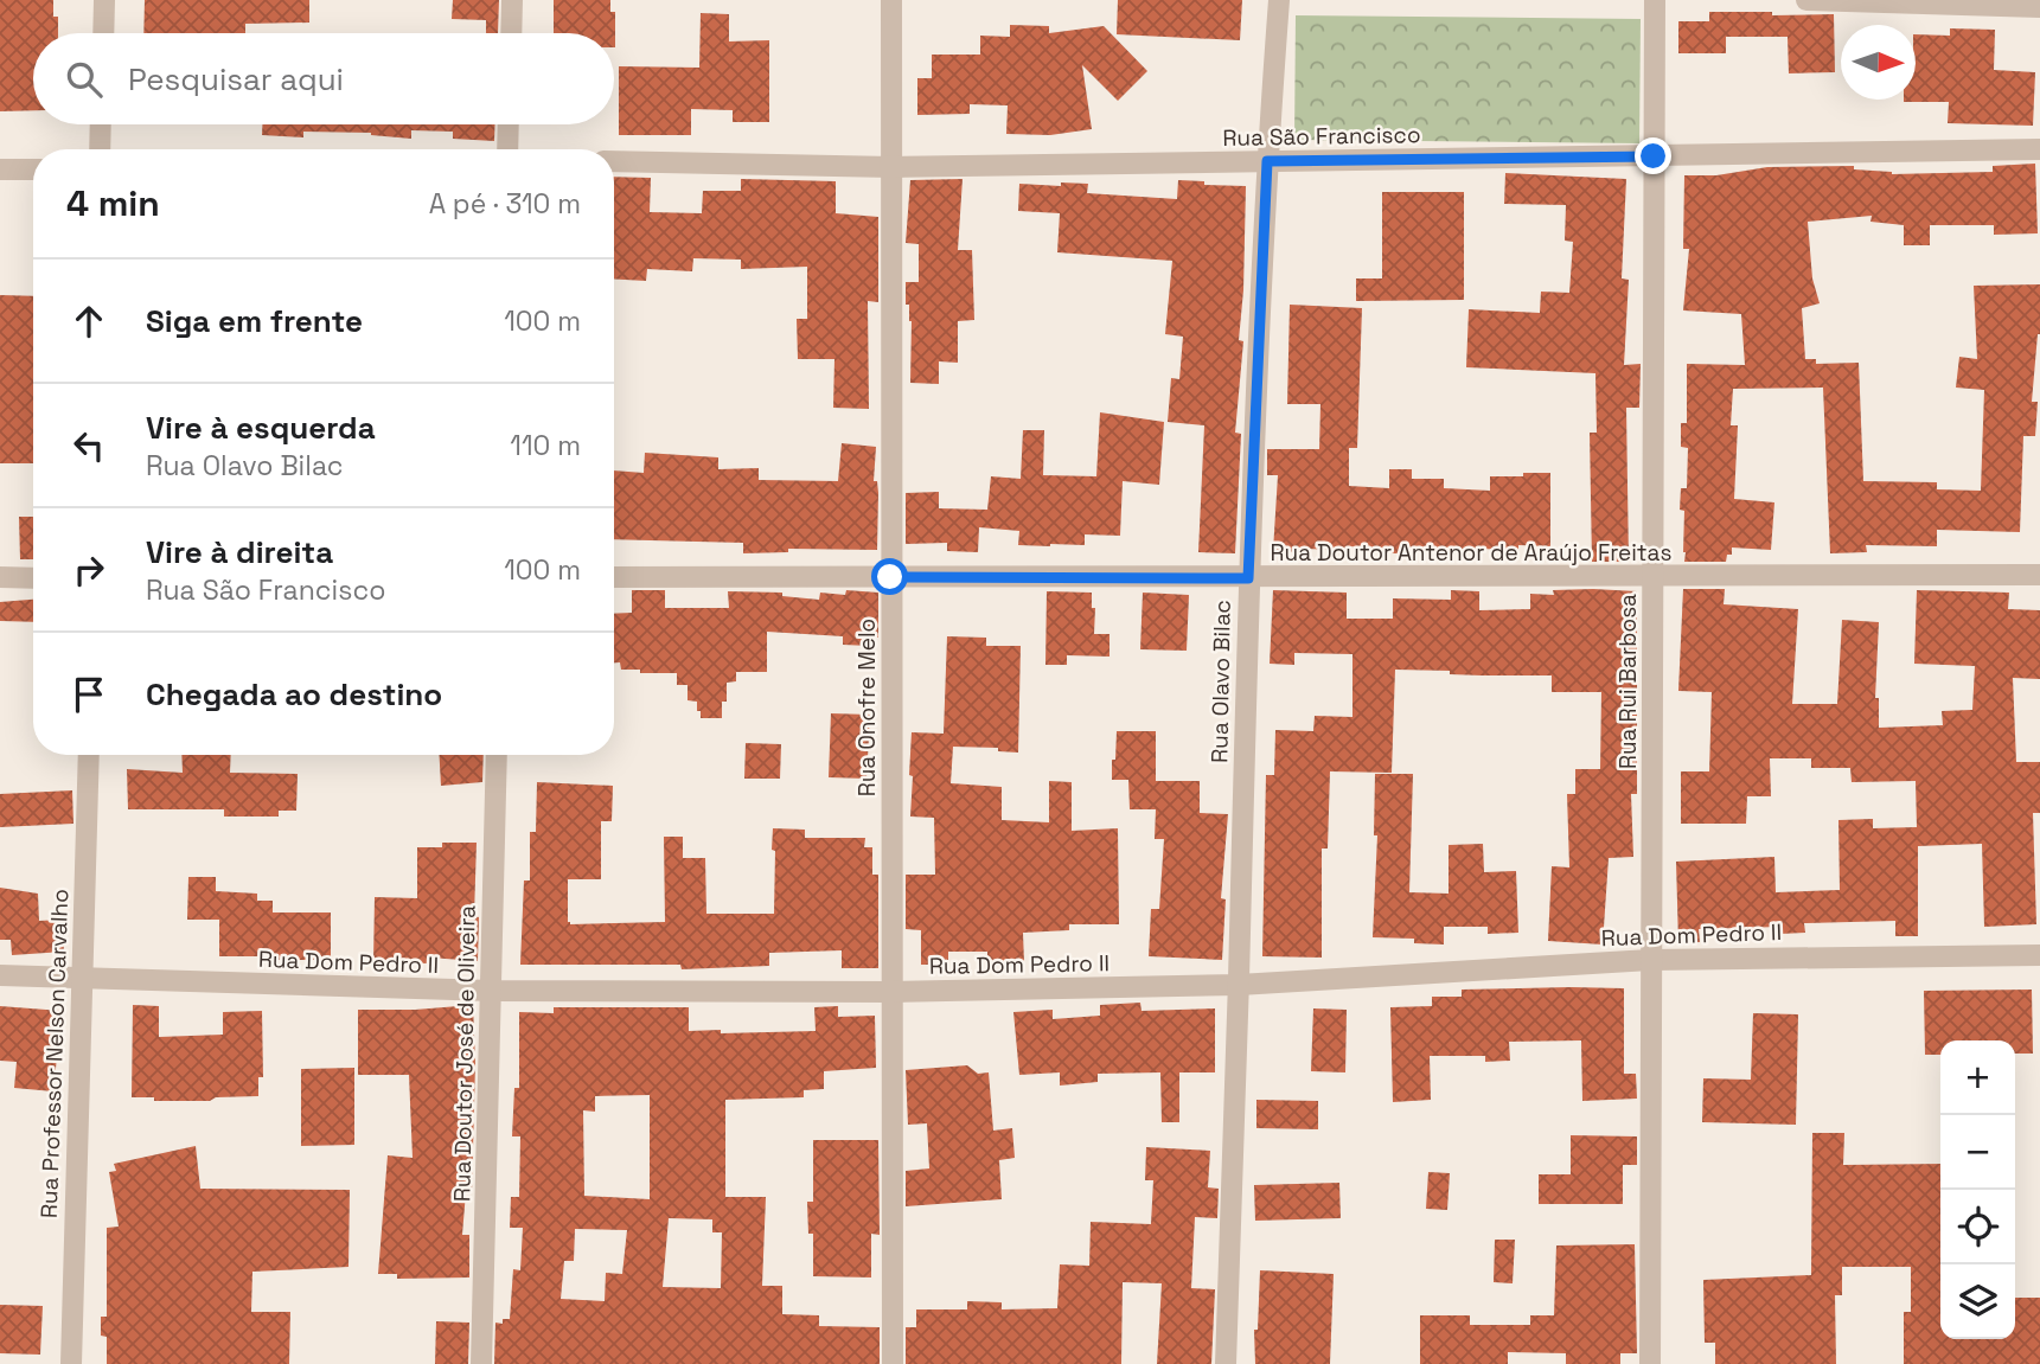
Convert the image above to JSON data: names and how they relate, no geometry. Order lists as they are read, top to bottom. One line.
{"streets":{"street":["Rua São Francisco","Rua Doutor Antenor de Araújo Freitas","Rua Olavo Bilac","Rua Rui Barbosa","Rua Onofre Melo","Rua Dom Pedro II","Rua Professor Nelson Carvalho","Rua Doutor José de Oliveira"]},"crossings":[["Rua São Francisco","Rua Olavo Bilac"],["Rua São Francisco","Rua Rui Barbosa"],["Rua São Francisco","Rua Onofre Melo"],["Rua Doutor Antenor de Araújo Freitas","Rua Olavo Bilac"],["Rua Doutor Antenor de Araújo Freitas","Rua Rui Barbosa"],["Rua Doutor Antenor de Araújo Freitas","Rua Onofre Melo"],["Rua Olavo Bilac","Rua Dom Pedro II"],["Rua Rui Barbosa","Rua Dom Pedro II"],["Rua Onofre Melo","Rua Dom Pedro II"],["Rua Dom Pedro II","Rua Professor Nelson Carvalho"],["Rua Dom Pedro II","Rua Doutor José de Oliveira"]],"north":"right","page":{"search":"Pesquisar aqui","heading":["4 min","A pé · 310 m"],"list":[["Siga em frente","100 m"],["Vire à esquerda","Rua Olavo Bilac","110 m"],["Vire à direita","Rua São Francisco","100 m"],"Chegada ao destino"],"map_buttons":["+","−"]}}
